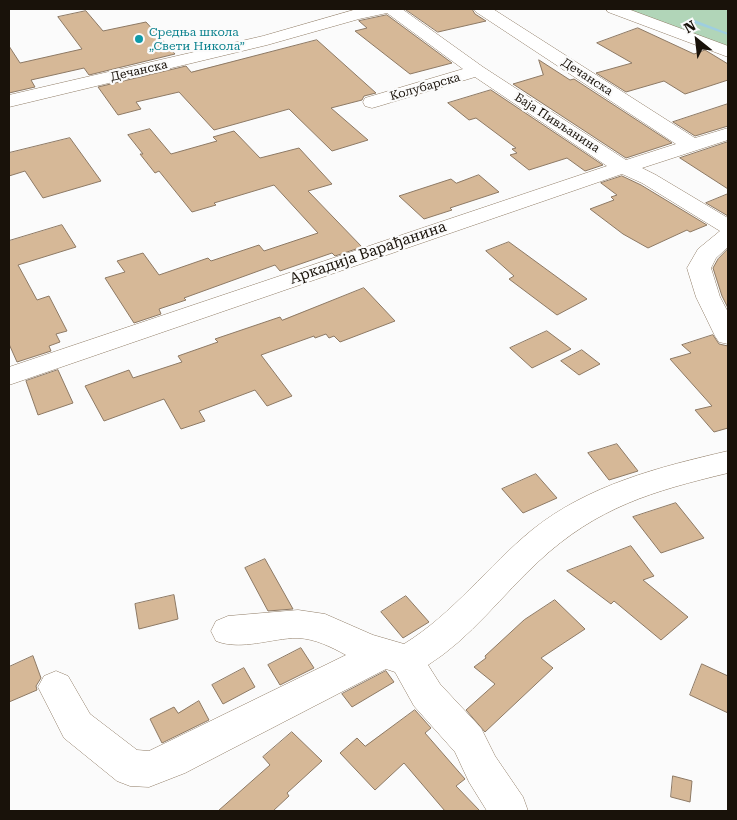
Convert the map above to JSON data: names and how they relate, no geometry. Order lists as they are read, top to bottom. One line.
{"streets":{"street":["Дечанска","Колубарска","Баја Пивљанина","Аркадија Варађанина"]},"crossings":[["Дечанска","Аркадија Варађанина"],["Колубарска","Баја Пивљанина"],["Баја Пивљанина","Аркадија Варађанина"]],"places":["Средња школа „Свети Никола”"],"north":"top left"}
